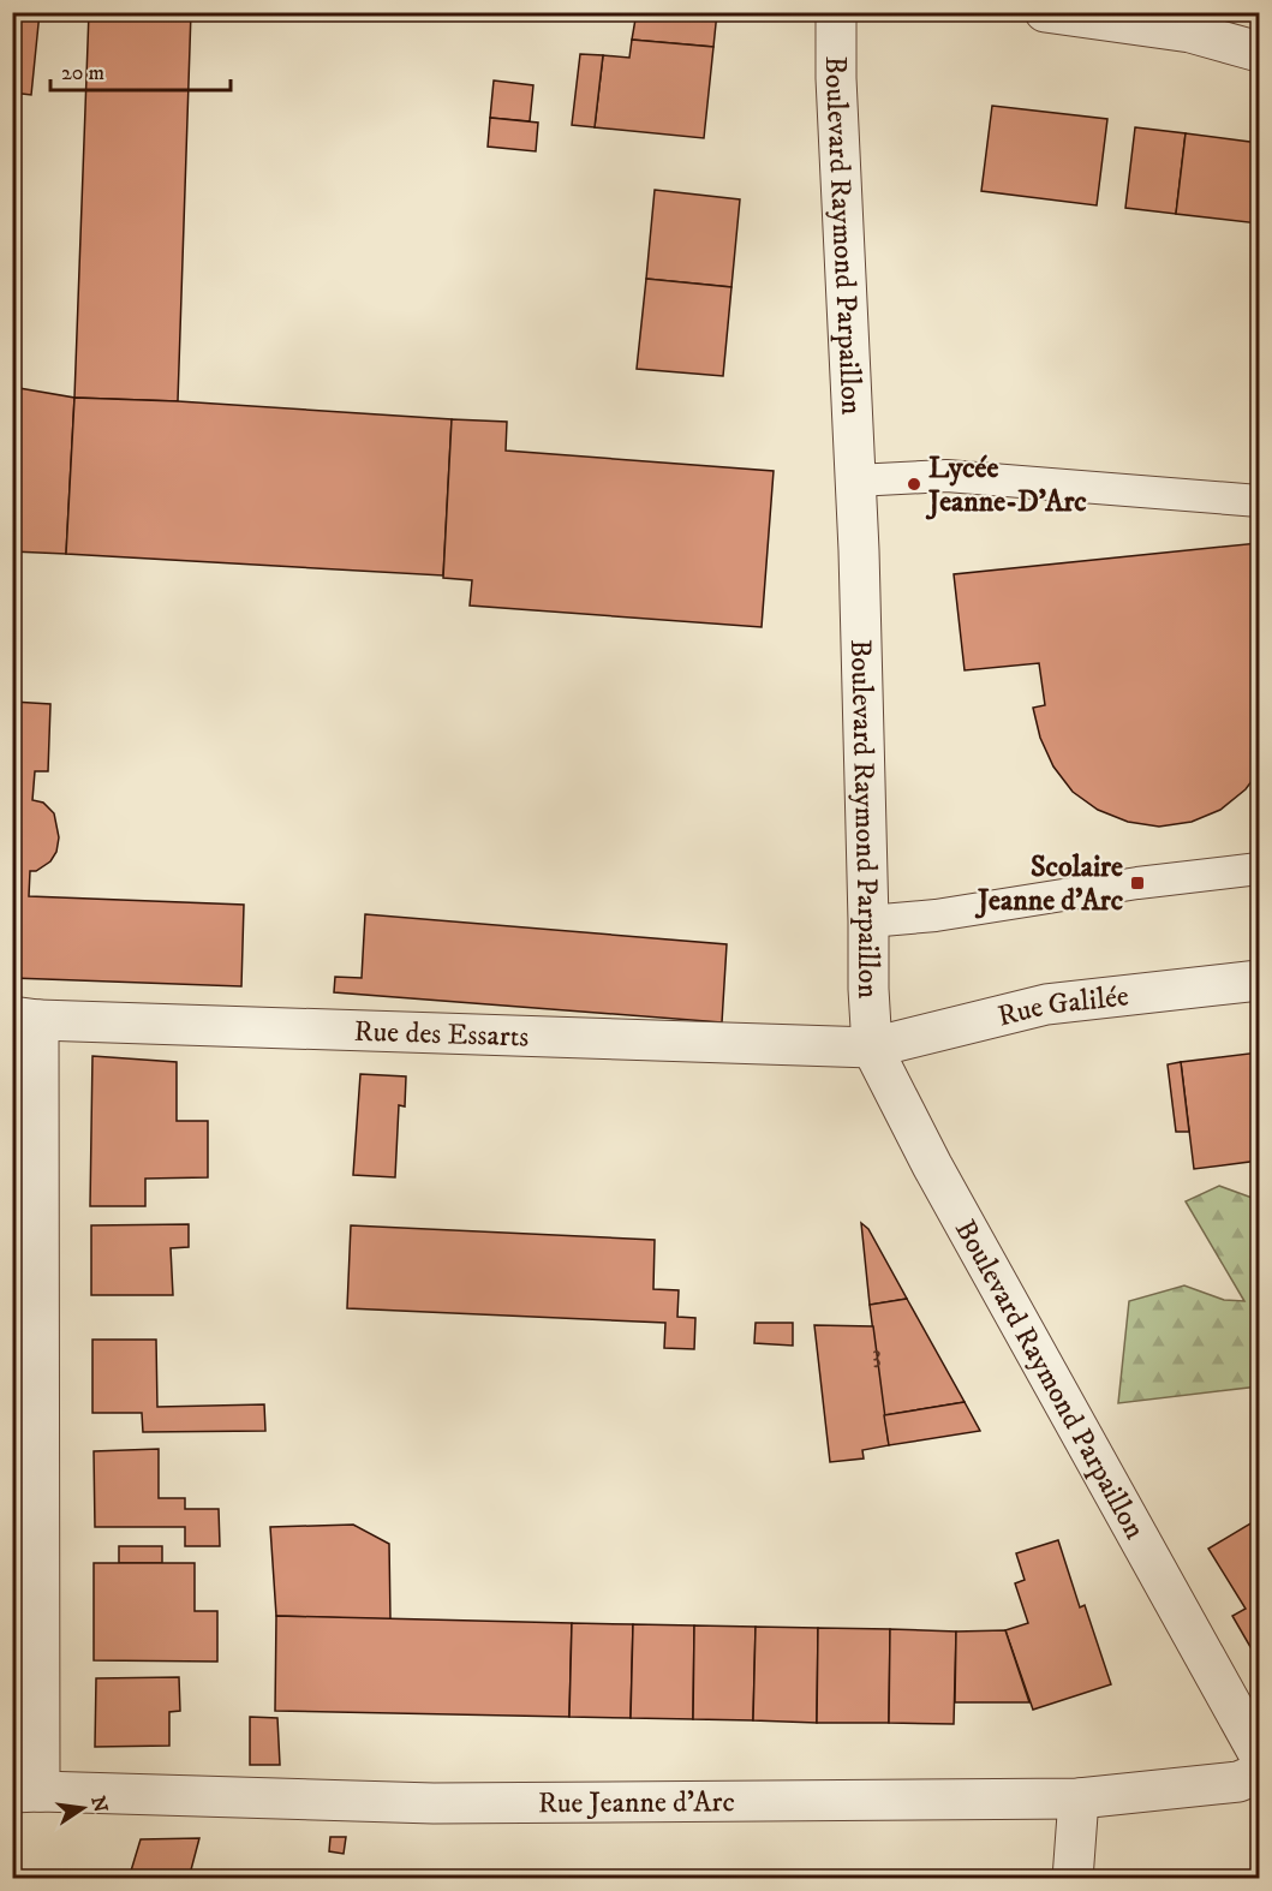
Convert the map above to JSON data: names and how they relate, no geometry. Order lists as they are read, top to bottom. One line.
{"streets":{"street":["Boulevard Raymond Parpaillon","Rue Galilée","Rue des Essarts","Rue Jeanne d'Arc"]},"crossings":[["Boulevard Raymond Parpaillon","Rue Galilée"],["Boulevard Raymond Parpaillon","Rue des Essarts"],["Rue Galilée","Rue des Essarts"]],"places":{"other":["Lycée Jeanne-D'Arc"],"transit":["Scolaire Jeanne d'Arc"]},"house_numbers":["3"],"scale_bar":"20 m","north":"right"}
